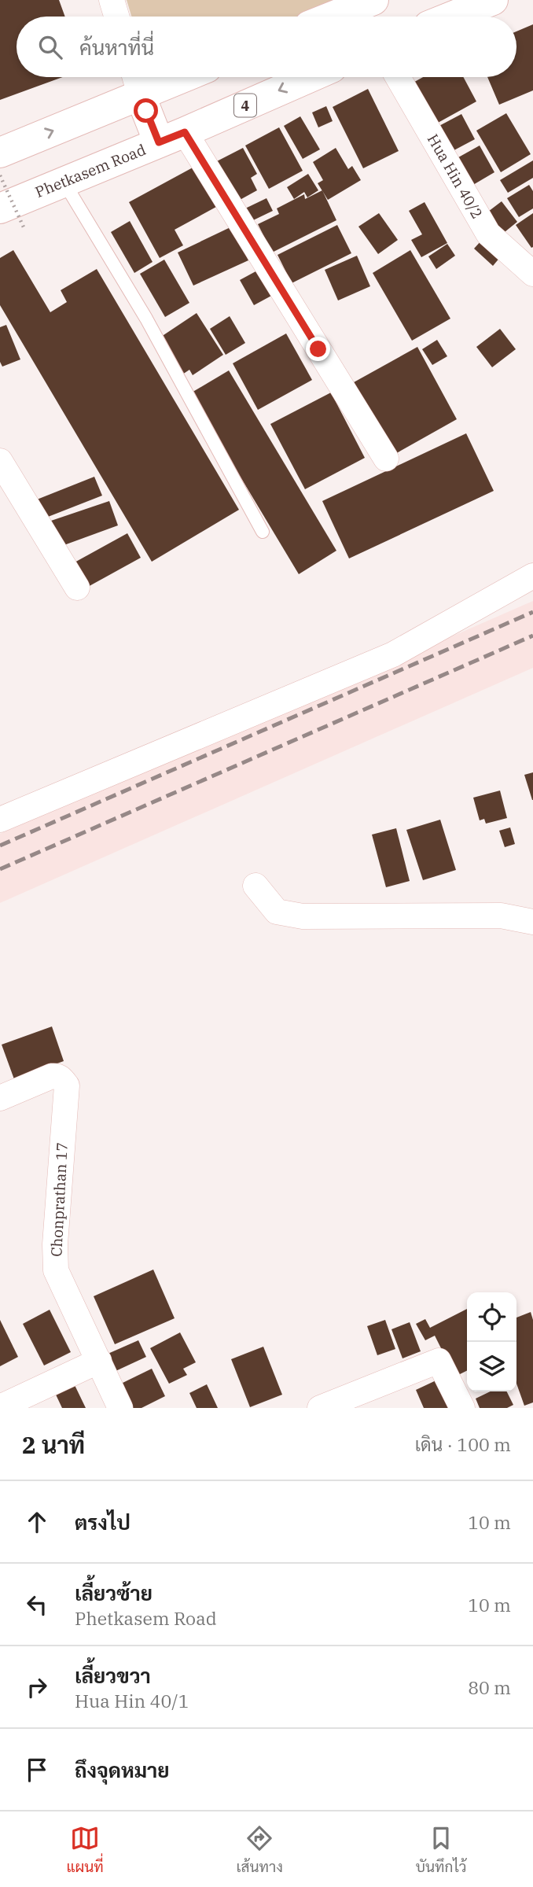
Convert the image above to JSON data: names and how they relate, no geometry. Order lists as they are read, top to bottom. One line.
{"streets":{"main road":["4","Phetkasem Road"],"street":["Hua Hin 40/2","Chonprathan 17"]},"one_way":["Phetkasem Road"],"page":{"search":"ค้นหาที่นี่","heading":["2 นาที","เดิน · 100 m"],"list":[["ตรงไป","10 m"],["เลี้ยวซ้าย","Phetkasem Road","10 m"],["เลี้ยวขวา","Hua Hin 40/1","80 m"],"ถึงจุดหมาย"],"nav":["แผนที่","เส้นทาง","บันทึกไว้"]}}
